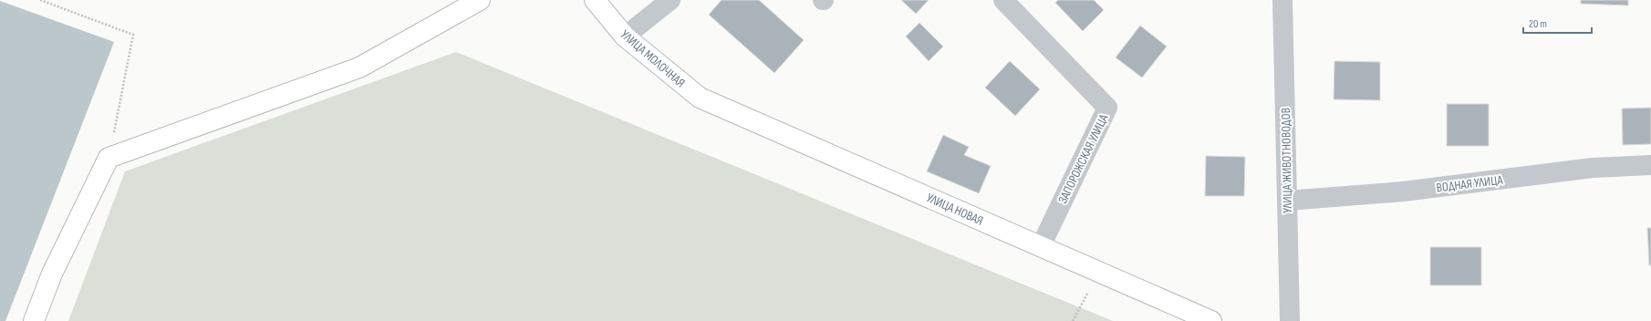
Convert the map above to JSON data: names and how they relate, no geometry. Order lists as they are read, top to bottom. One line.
{"streets":{"street":["УЛИЦА МОЛОЧНАЯ","ЗАПОРОЖСКАЯ УЛИЦА","УЛИЦА ЖИВОТНОВОДОВ","ВОДНАЯ УЛИЦА","УЛИЦА НОВАЯ"]},"crossings":[["УЛИЦА МОЛОЧНАЯ","УЛИЦА НОВАЯ"],["ЗАПОРОЖСКАЯ УЛИЦА","УЛИЦА НОВАЯ"],["УЛИЦА ЖИВОТНОВОДОВ","ВОДНАЯ УЛИЦА"]],"scale_bar":"20 m"}
